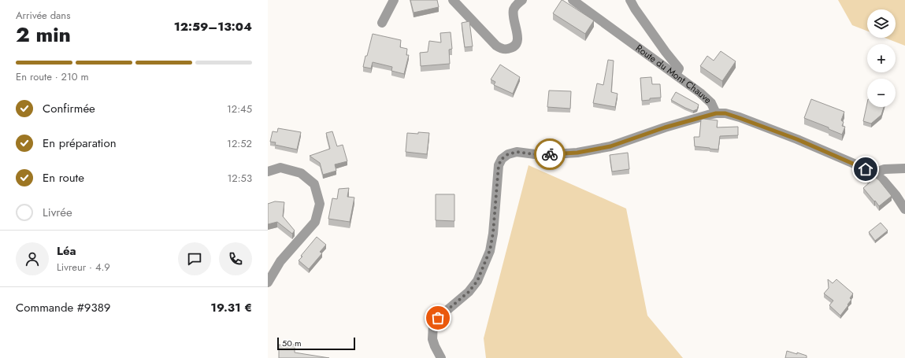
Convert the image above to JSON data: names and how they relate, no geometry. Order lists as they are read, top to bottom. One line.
{"streets":{"street":["Route du Mont Chauve"]},"scale_bar":"50 m","page":{"heading":["2 min","Arrivée dans","12:59–13:04"],"panel":["Léa","Livreur · 4.9","Commande #9389","19.31 €"],"map_buttons":["+","−"],"bar":"En route · 210 m","list":[["Confirmée","12:45"],["En préparation","12:52"],["En route","12:53"],"Livrée"],"scale":"50 m"}}
